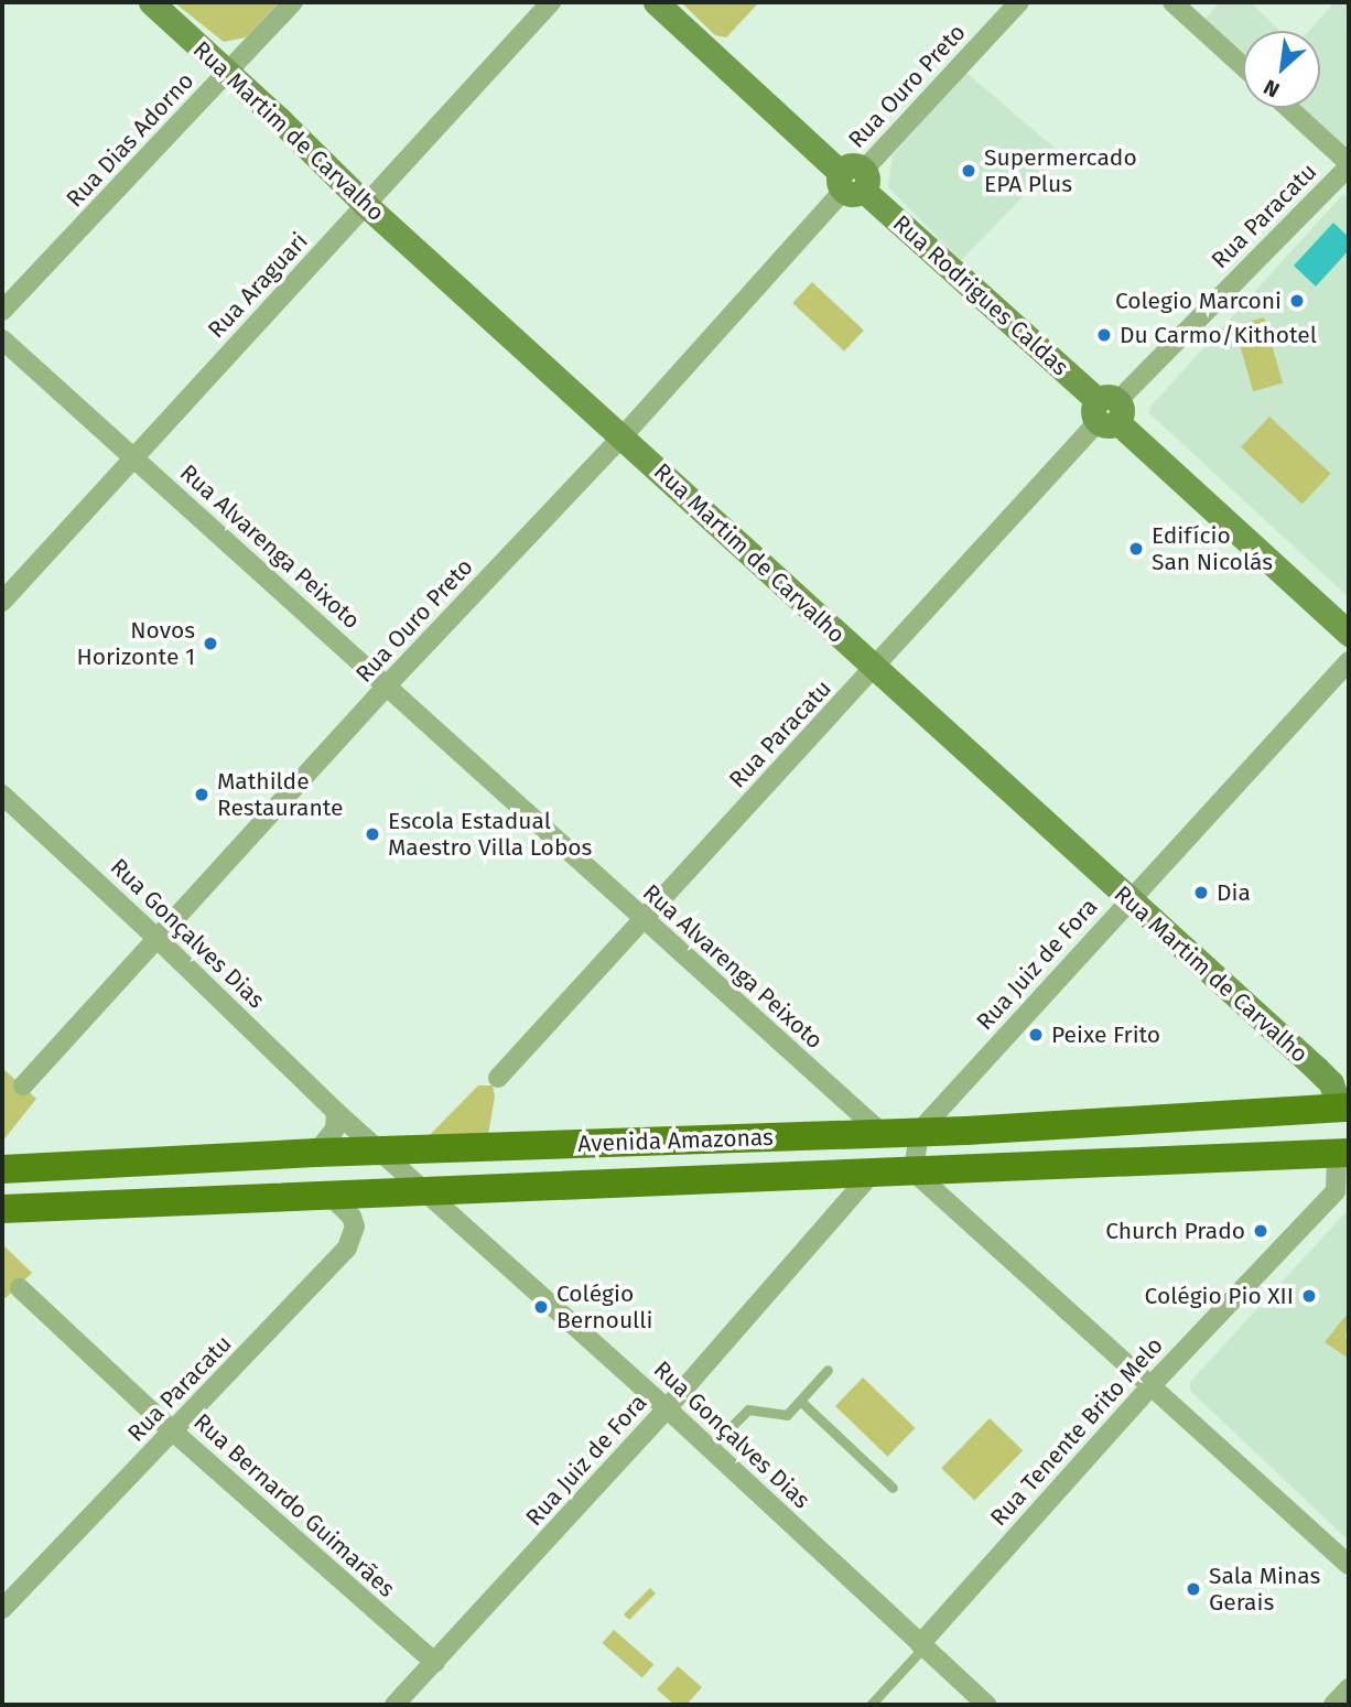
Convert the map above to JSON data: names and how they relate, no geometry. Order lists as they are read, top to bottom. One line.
{"streets":{"main road":["Avenida Amazonas"],"street":["Rua Ouro Preto","Rua Martim de Carvalho","Rua Dias Adorno","Rua Paracatu","Rua Araguari","Rua Rodrigues Caldas","Rua Alvarenga Peixoto","Rua Gonçalves Dias","Rua Juiz de Fora","Rua Tenente Brito Melo","Rua Bernardo Guimarães"]},"crossings":[["Rua Ouro Preto","Rua Martim de Carvalho"],["Rua Ouro Preto","Rua Rodrigues Caldas"],["Rua Ouro Preto","Rua Alvarenga Peixoto"],["Rua Ouro Preto","Rua Gonçalves Dias"],["Rua Martim de Carvalho","Rua Dias Adorno"],["Rua Martim de Carvalho","Rua Paracatu"],["Rua Martim de Carvalho","Rua Araguari"],["Rua Martim de Carvalho","Rua Juiz de Fora"],["Rua Martim de Carvalho","Avenida Amazonas"],["Rua Paracatu","Rua Rodrigues Caldas"],["Rua Paracatu","Rua Alvarenga Peixoto"],["Rua Paracatu","Avenida Amazonas"],["Rua Paracatu","Rua Bernardo Guimarães"],["Rua Araguari","Rua Alvarenga Peixoto"],["Rua Alvarenga Peixoto","Avenida Amazonas"],["Rua Gonçalves Dias","Rua Juiz de Fora"],["Rua Gonçalves Dias","Avenida Amazonas"],["Rua Gonçalves Dias","Rua Tenente Brito Melo"],["Rua Juiz de Fora","Avenida Amazonas"],["Rua Juiz de Fora","Rua Bernardo Guimarães"],["Avenida Amazonas","Rua Tenente Brito Melo"]],"places":["Supermercado EPA Plus","Colegio Marconi","Du Carmo/Kithotel","Edifício San Nicolás","Novos Horizonte 1","Mathilde Restaurante","Escola Estadual Maestro Villa Lobos","Dia","Peixe Frito","Church Prado","Colégio Pio XII","Colégio Bernoulli","Sala Minas Gerais"],"north":"bottom left"}
